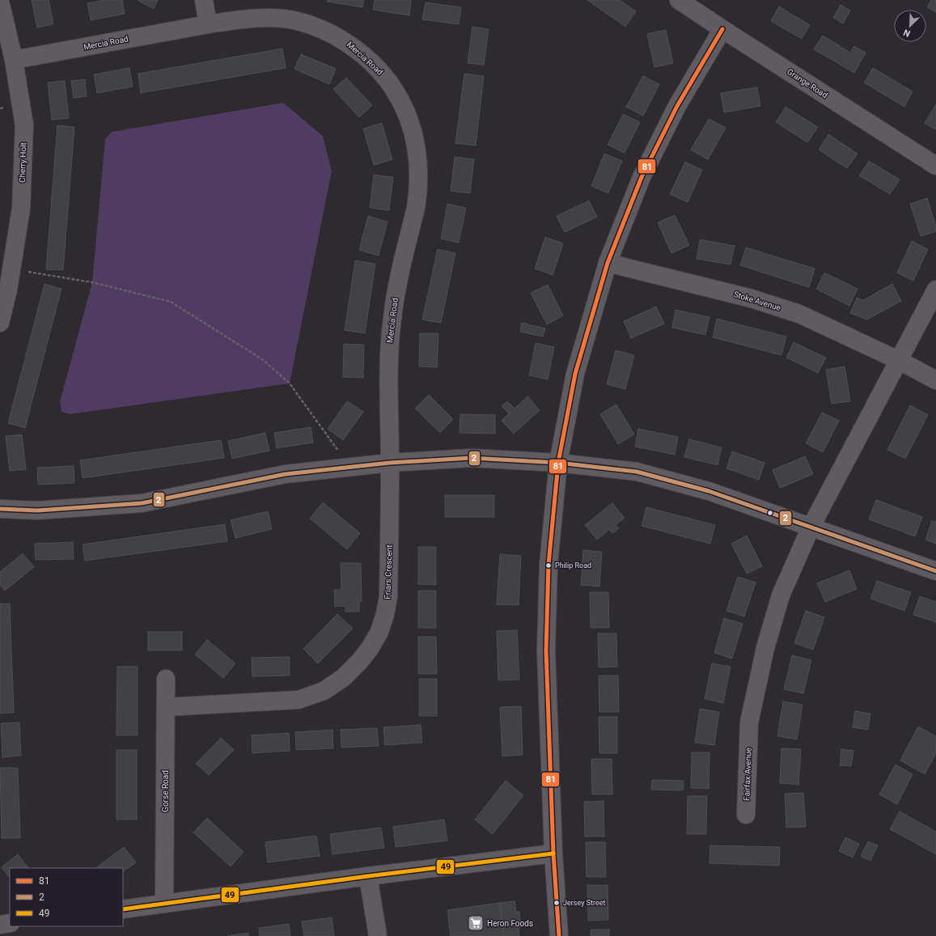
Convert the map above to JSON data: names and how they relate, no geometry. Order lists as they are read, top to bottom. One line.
{"streets":{"street":["Mercia Road","Grange Road","Cherry Holt","Stoke Avenue","Friars Crescent","Fairfax Avenue","Gorse Road"]},"crossings":[["Mercia Road","Cherry Holt"],["Mercia Road","Friars Crescent"],["Stoke Avenue","Fairfax Avenue"],["Friars Crescent","Gorse Road"]],"places":{"other":["Philip Road","Jersey Street"],"supermarket":["Heron Foods"]},"lines":["transit line 81","transit line 2","transit line 49"],"legend":["81","2","49"],"north":"bottom left"}
